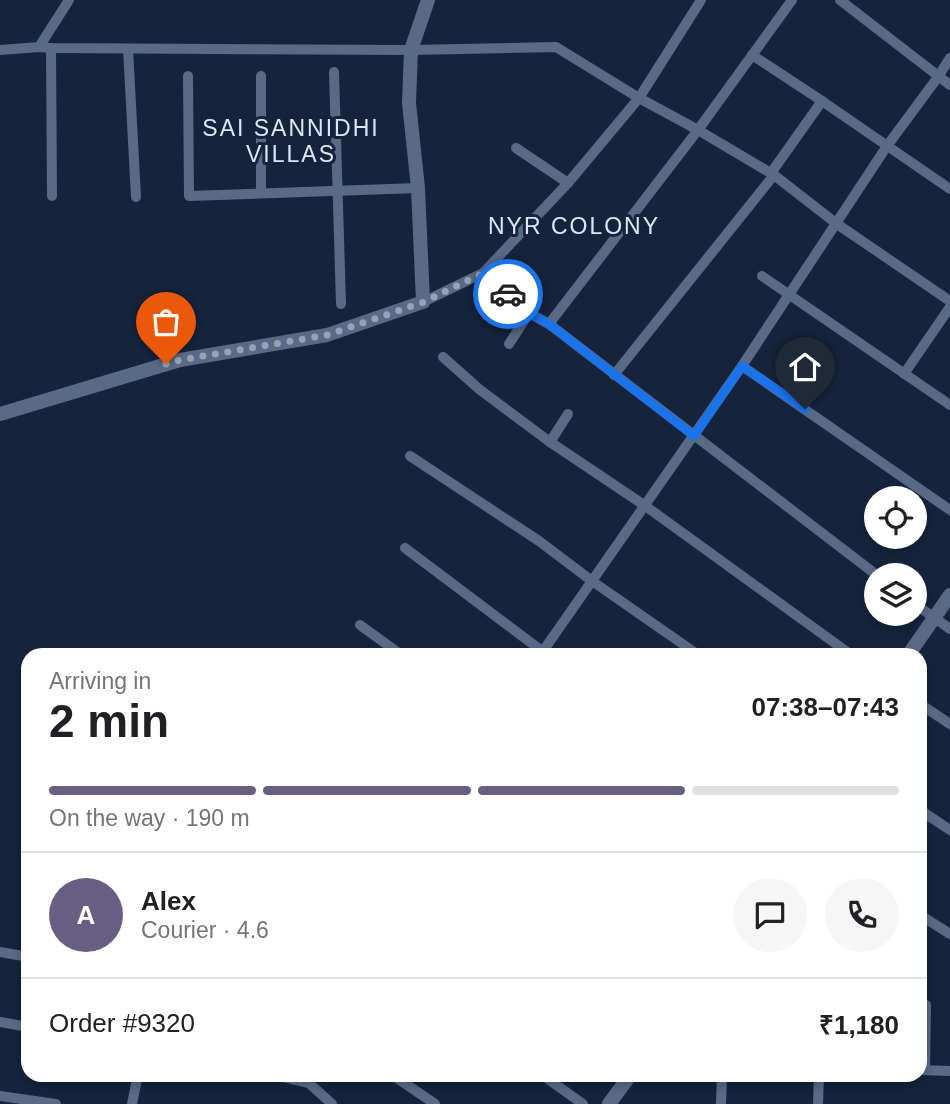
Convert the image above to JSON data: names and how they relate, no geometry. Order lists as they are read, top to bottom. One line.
{"districts":["SAI SANNIDHI VILLAS","NYR COLONY"],"page":{"heading":["2 min","Arriving in","07:38–07:43"],"panel":["Alex","Courier · 4.6","Order #9320","₹1,180"],"bar":"On the way · 190 m","round":"A"}}
